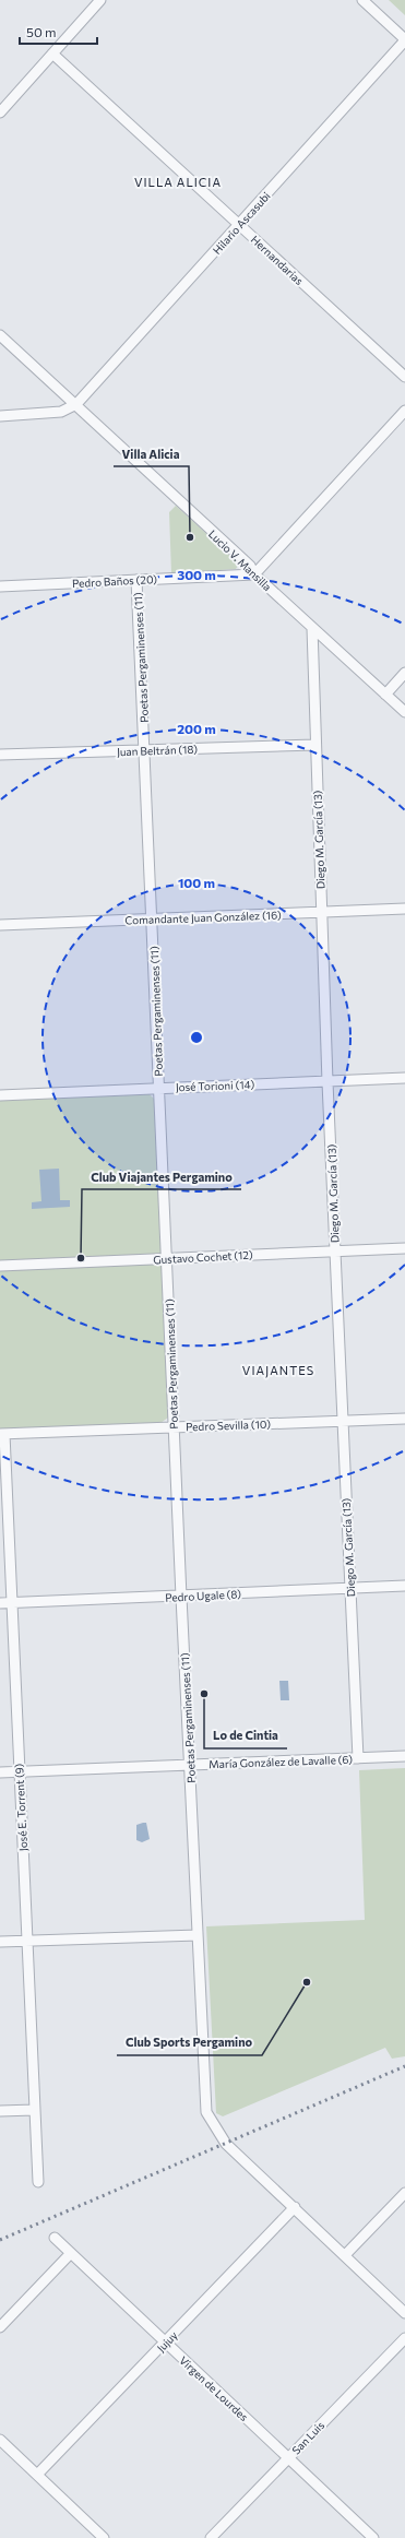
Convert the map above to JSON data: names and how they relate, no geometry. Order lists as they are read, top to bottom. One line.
{"streets":{"street":["Hilario Ascasubi","Hernandarias","Lucio V. Mansilla","Pedro Baños (20)","Poetas Pergaminenses (11)","Juan Beltrán (18)","Diego M. García (13)","Comandante Juan González (16)","José Torioni (14)","Gustavo Cochet (12)","Pedro Sevilla (10)","Pedro Ugale (8)","María González de Lavalle (6)","José E. Torrent (9)","Jujuy","Virgen de Lourdes","San Luis"]},"crossings":[["Hilario Ascasubi","Hernandarias"],["Hilario Ascasubi","Lucio V. Mansilla"],["Lucio V. Mansilla","Pedro Baños (20)"],["Lucio V. Mansilla","Diego M. García (13)"],["Pedro Baños (20)","Poetas Pergaminenses (11)"],["Poetas Pergaminenses (11)","Juan Beltrán (18)"],["Poetas Pergaminenses (11)","Comandante Juan González (16)"],["Poetas Pergaminenses (11)","José Torioni (14)"],["Poetas Pergaminenses (11)","Gustavo Cochet (12)"],["Poetas Pergaminenses (11)","Pedro Sevilla (10)"],["Poetas Pergaminenses (11)","Pedro Ugale (8)"],["Poetas Pergaminenses (11)","María González de Lavalle (6)"],["Poetas Pergaminenses (11)","Jujuy"],["Juan Beltrán (18)","Diego M. García (13)"],["Diego M. García (13)","Comandante Juan González (16)"],["Diego M. García (13)","José Torioni (14)"],["Diego M. García (13)","Gustavo Cochet (12)"],["Diego M. García (13)","Pedro Sevilla (10)"],["Diego M. García (13)","Pedro Ugale (8)"],["Diego M. García (13)","María González de Lavalle (6)"],["Pedro Sevilla (10)","José E. Torrent (9)"],["Pedro Ugale (8)","José E. Torrent (9)"],["María González de Lavalle (6)","José E. Torrent (9)"],["Jujuy","Virgen de Lourdes"],["Virgen de Lourdes","San Luis"]],"districts":["VILLA ALICIA","VIAJANTES"],"places":["Villa Alicia","Club Viajantes Pergamino","Lo de Cintia","Club Sports Pergamino"],"scale_bar":"50 m","rings":["300 m","200 m","100 m"]}
